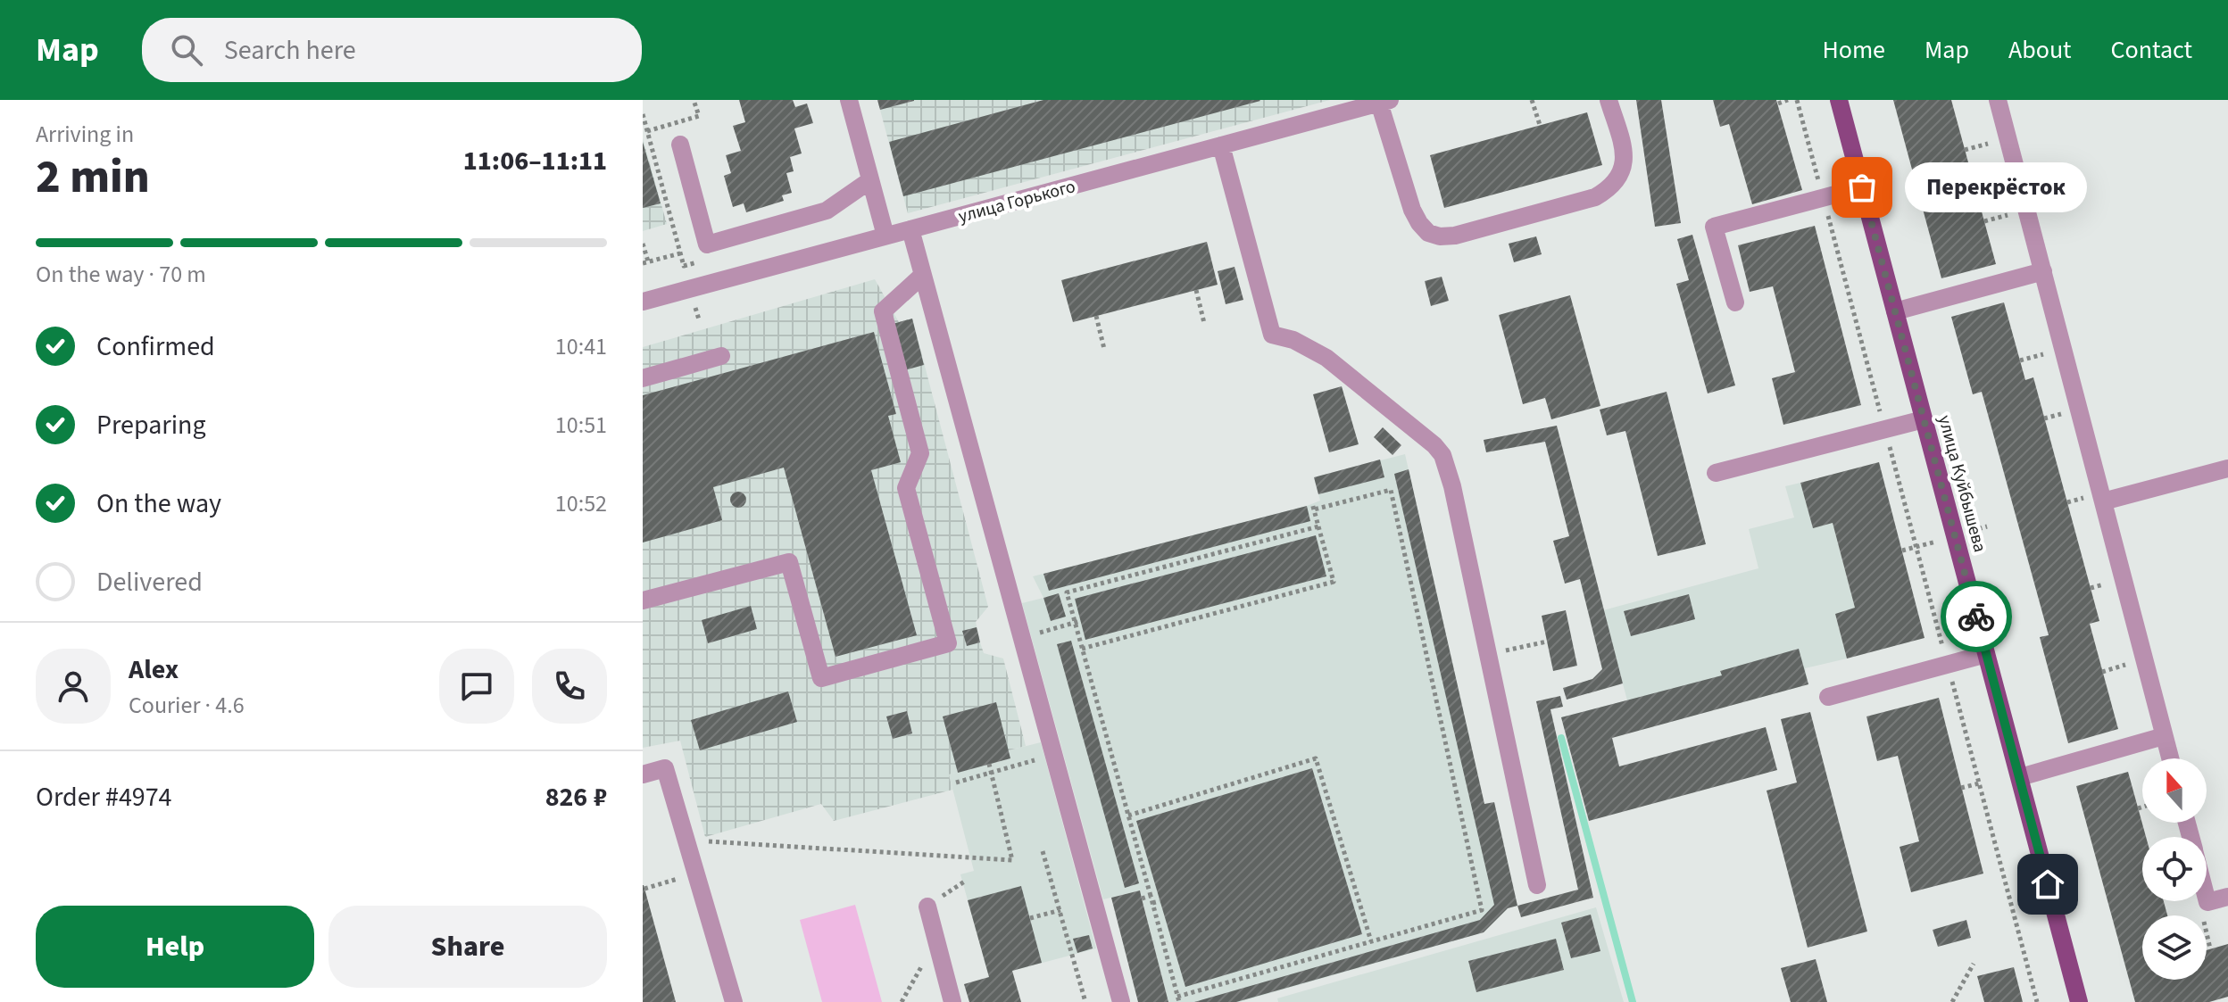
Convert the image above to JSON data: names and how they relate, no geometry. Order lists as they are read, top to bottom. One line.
{"streets":{"main road":["улица Куйбышева"],"street":["улица Горького"]},"places":["Перекрёсток"],"north":"top","page":{"header":"Map","search":"Search here","nav":["Home","Map","About","Contact"],"heading":["2 min","Arriving in","11:06–11:11"],"panel":["Alex","Courier · 4.6","Order #4974","826 ₽"],"bubble":"Перекрёсток","bar":"On the way · 70 m","list":[["Confirmed","10:41"],["Preparing","10:51"],["On the way","10:52"],"Delivered"],"buttons":["Help","Share"]}}
